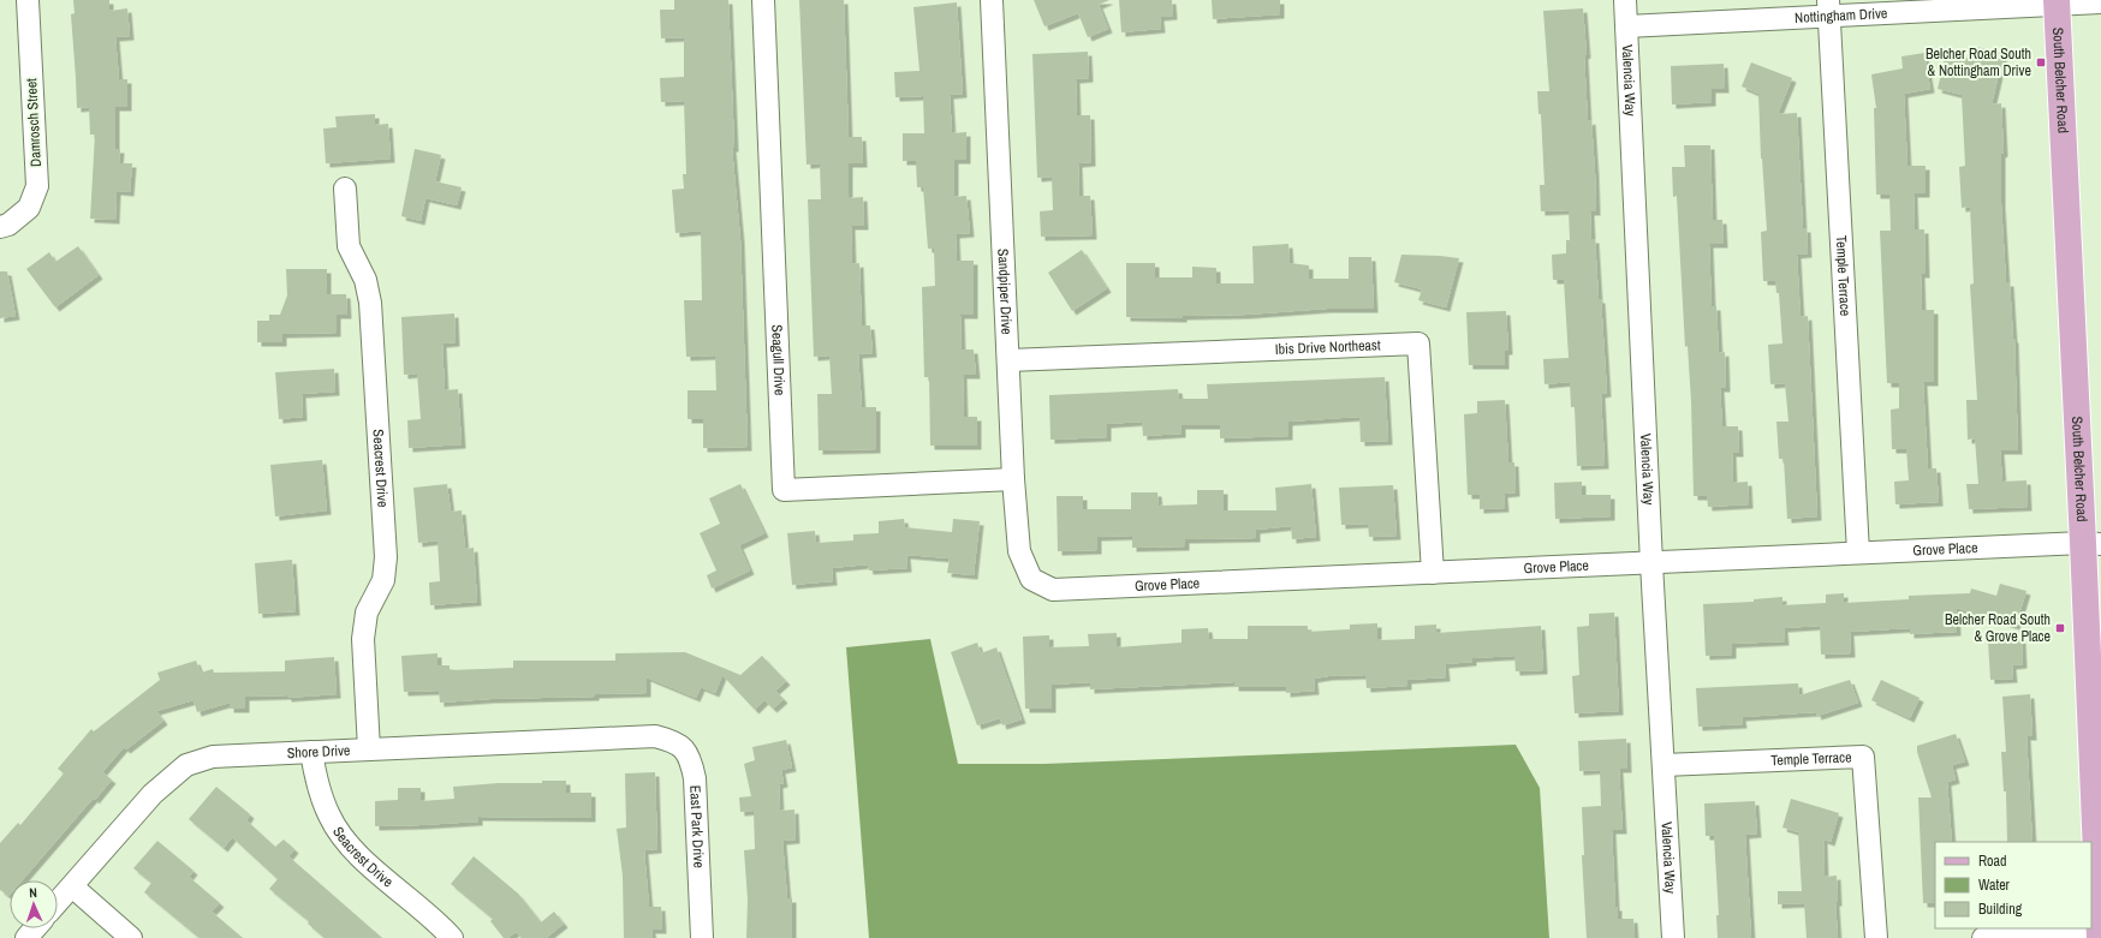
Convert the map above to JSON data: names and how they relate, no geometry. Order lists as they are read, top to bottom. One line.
{"streets":{"main road":["South Belcher Road"],"street":["Nottingham Drive","Valencia Way","Damrosch Street","Temple Terrace","Sandpiper Drive","Ibis Drive Northeast","Seagull Drive","Seacrest Drive","Grove Place","Shore Drive","East Park Drive"]},"crossings":[["Nottingham Drive","Valencia Way"],["Nottingham Drive","South Belcher Road"],["Nottingham Drive","Temple Terrace"],["Valencia Way","Temple Terrace"],["Valencia Way","Grove Place"],["South Belcher Road","Grove Place"],["Temple Terrace","Grove Place"],["Sandpiper Drive","Ibis Drive Northeast"],["Sandpiper Drive","Seagull Drive"],["Sandpiper Drive","Grove Place"],["Ibis Drive Northeast","Grove Place"],["Seacrest Drive","Shore Drive"],["Shore Drive","East Park Drive"]],"places":{"transit":["Belcher Road South & Nottingham Drive","Belcher Road South & Grove Place"]},"legend":["Road","Water","Building"],"north":"top"}
